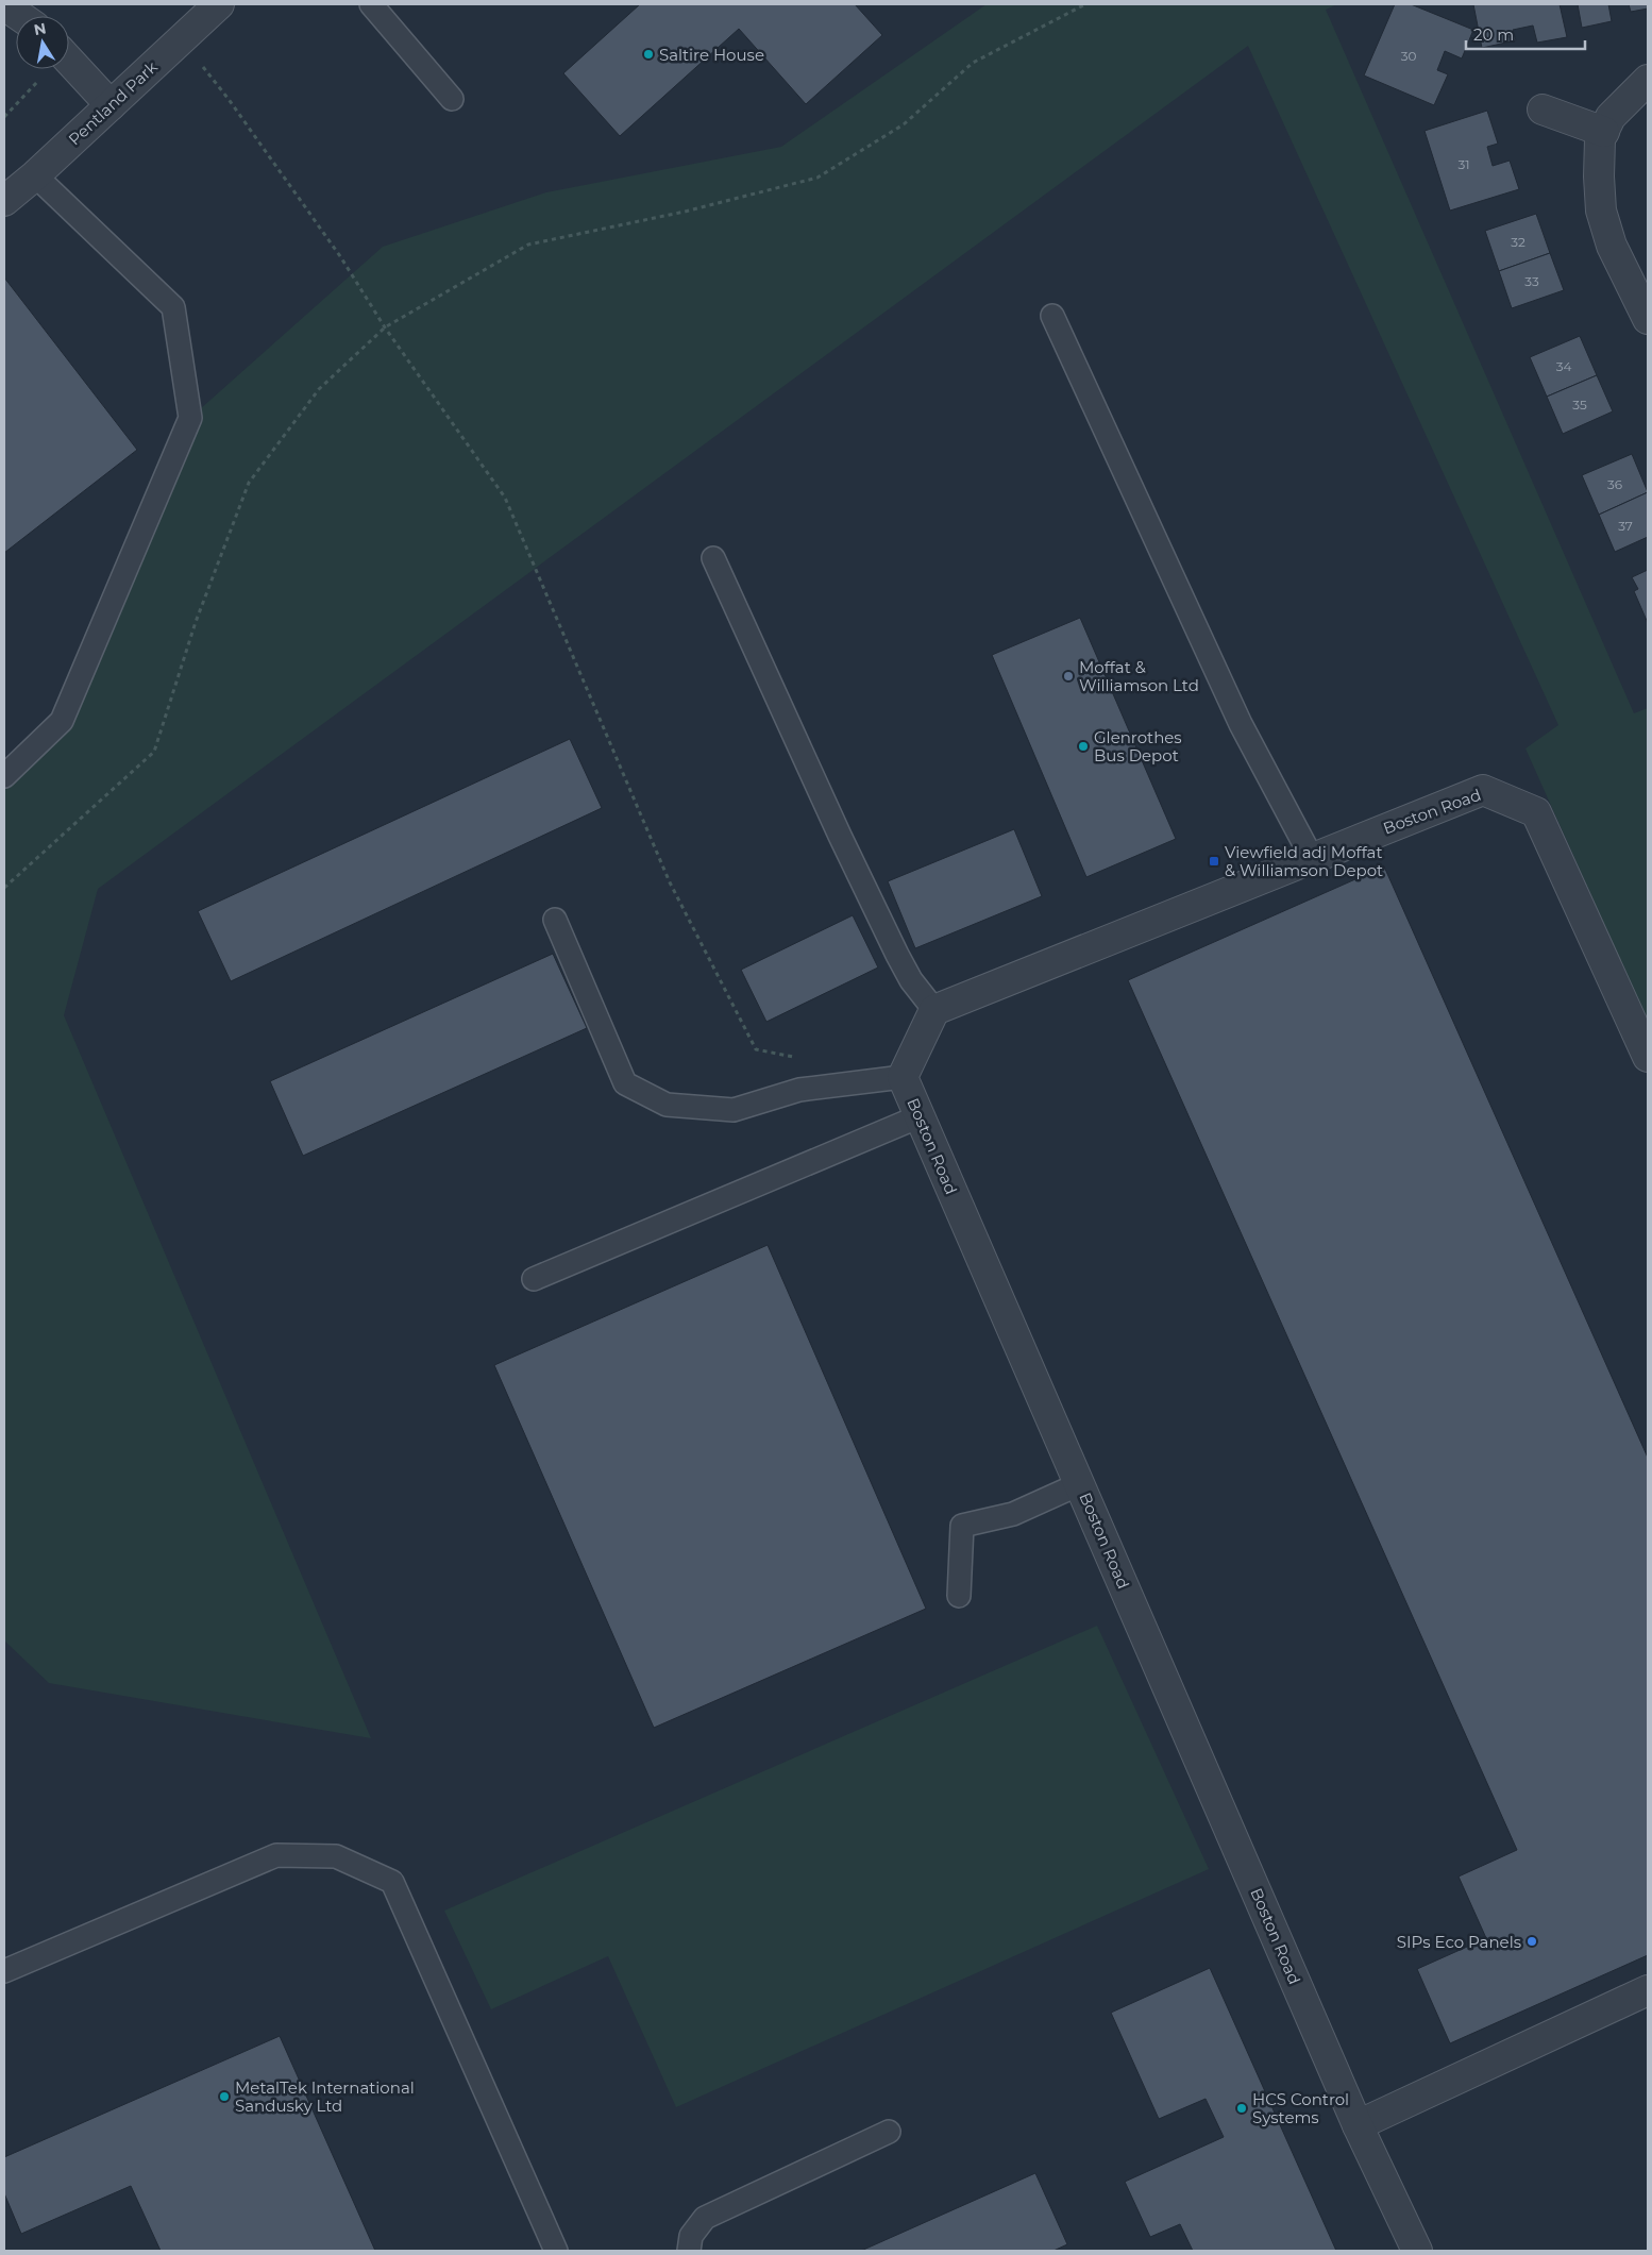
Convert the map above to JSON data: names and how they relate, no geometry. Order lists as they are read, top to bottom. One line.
{"streets":{"street":["Pentland Park","Boston Road"]},"places":{"other":["Saltire House","Moffat & Williamson Ltd","Glenrothes Bus Depot","SIPs Eco Panels","MetalTek International Sandusky Ltd","HCS Control Systems"],"transit":["Viewfield adj Moffat & Williamson Depot"]},"house_numbers":["30","31","32","33","34","35","36","37"],"scale_bar":"20 m","north":"top"}
